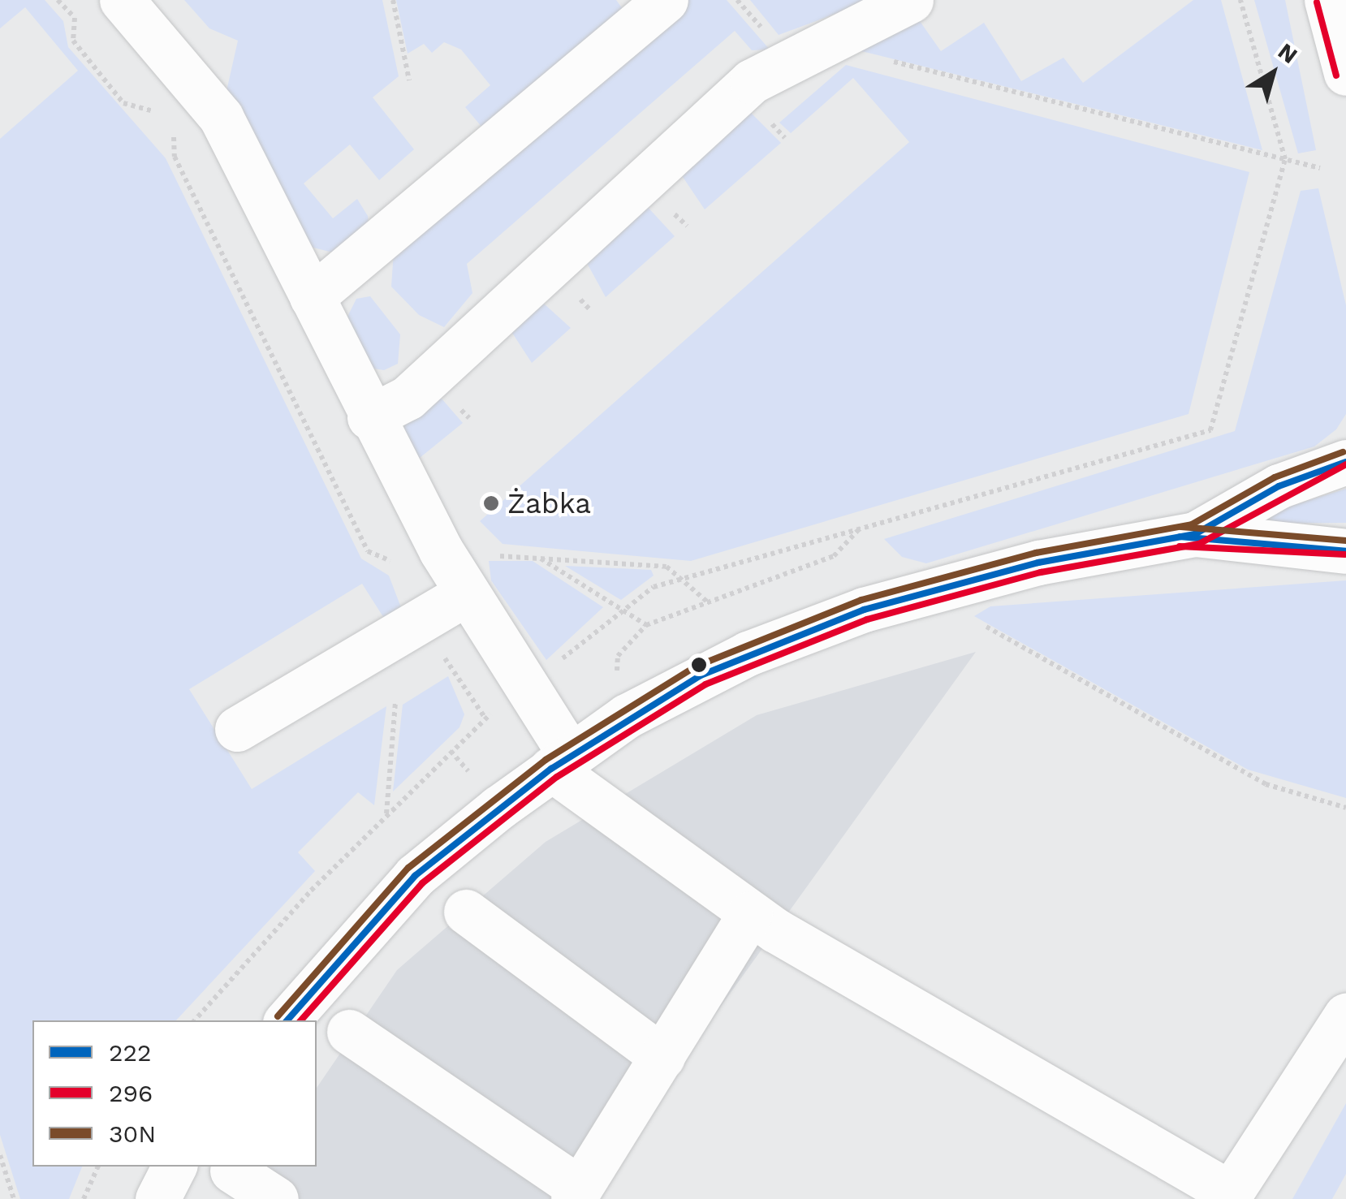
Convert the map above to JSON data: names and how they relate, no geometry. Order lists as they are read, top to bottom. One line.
{"places":["Żabka"],"lines":["transit line 296","transit line 30N","transit line 222"],"legend":["222","296","30N"],"north":"top right"}
